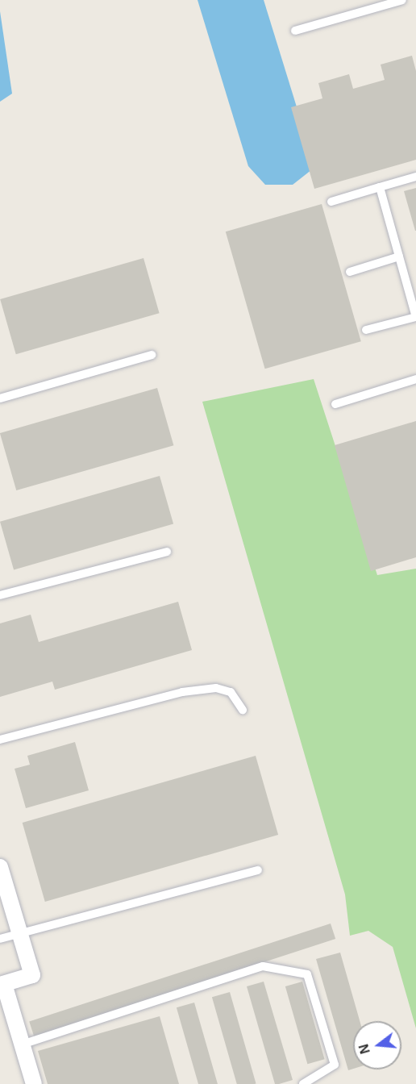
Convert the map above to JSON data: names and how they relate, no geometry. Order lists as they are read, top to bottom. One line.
{"north":"left"}
